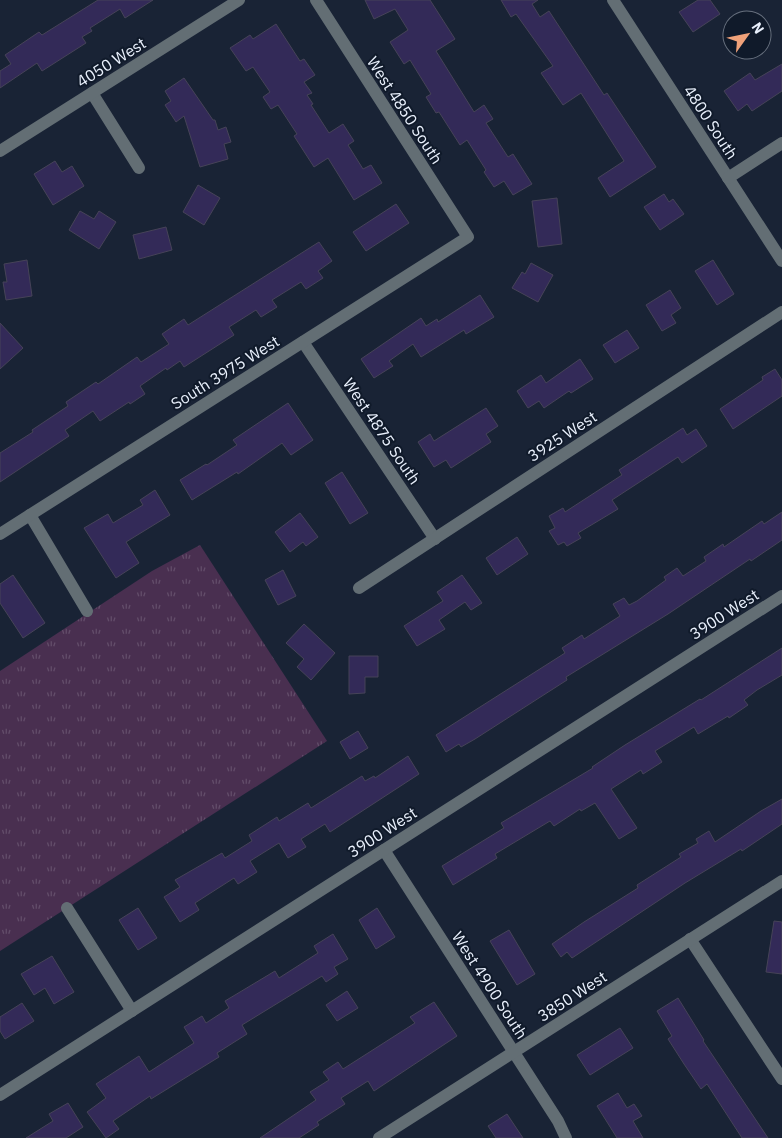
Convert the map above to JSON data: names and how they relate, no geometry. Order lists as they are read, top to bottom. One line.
{"streets":{"street":["4050 West","West 4850 South","4800 South","South 3975 West","West 4875 South","3925 West","3900 West","West 4900 South","3850 West"]},"crossings":[["West 4850 South","South 3975 West"],["South 3975 West","West 4875 South"],["West 4875 South","3925 West"],["3900 West","West 4900 South"],["West 4900 South","3850 West"]],"north":"top right"}
